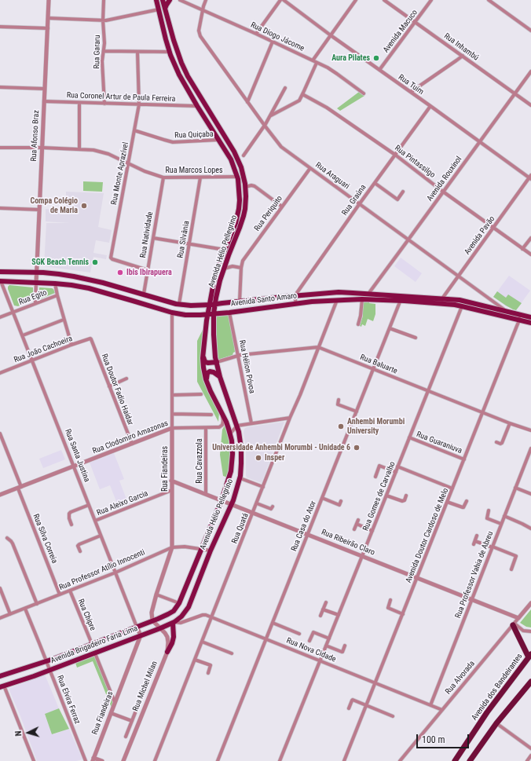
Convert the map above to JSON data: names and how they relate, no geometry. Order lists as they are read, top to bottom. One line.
{"streets":{"highway":["Avenida dos Bandeirantes"],"main road":["Avenida Hélio Pellegrino","Avenida Santo Amaro","Avenida Brigadeiro Faria Lima"],"street":["Avenida Macuco","Rua Diogo Jácome","Rua Inhambú","Rua Gararu","Rua Tuim","Rua Coronel Artur de Paula Ferreira","Rua Quiçaba","Rua Afonso Braz","Rua Pintassilgo","Rua Marcos Lopes","Rua Monte Aprazível","Rua Araguari","Avenida Rouxinol","Rua Graúna","Rua Periquito","Rua Natividade","Avenida Pavão","Rua Silvânia","Rua Egito","Rua João Cachoeira","Rua Baluarte","Rua Hélion Póvoa","Rua Doutor Fadio Haidar","Rua Clodomiro Amazonas","Rua Guaraniuva","Rua Santa Justina","Rua Cavazzola","Rua Fiandeiras","Rua Gomes de Carvalho","Rua Aleixo Garcia","Rua Casa do Ator","Rua Quatá","Avenida Doutor Cardoso de Melo","Rua Silva Correia","Rua Ribeirão Claro","Rua Professor Atílio Innocenti","Rua Professor Vahia de Abreu","Rua Chipre","Rua Nova Cidade","Rua Alvorada","Rua Michel Milan","Rua Elvira Ferraz"]},"crossings":[["Avenida Macuco","Rua Inhambú"],["Avenida Macuco","Rua Tuim"],["Rua Diogo Jácome","Rua Araguari"],["Rua Inhambú","Avenida Rouxinol"],["Rua Gararu","Rua Coronel Artur de Paula Ferreira"],["Rua Tuim","Avenida Rouxinol"],["Rua Tuim","Rua Graúna"],["Rua Tuim","Avenida Pavão"],["Rua Coronel Artur de Paula Ferreira","Rua Afonso Braz"],["Rua Coronel Artur de Paula Ferreira","Rua Monte Aprazível"],["Rua Coronel Artur de Paula Ferreira","Avenida Hélio Pellegrino"],["Rua Quiçaba","Rua Monte Aprazível"],["Rua Quiçaba","Avenida Hélio Pellegrino"],["Rua Afonso Braz","Rua Marcos Lopes"],["Rua Afonso Braz","Avenida Santo Amaro"],["Rua Pintassilgo","Avenida Rouxinol"],["Rua Pintassilgo","Rua Graúna"],["Rua Pintassilgo","Avenida Pavão"],["Rua Marcos Lopes","Rua Monte Aprazível"],["Rua Marcos Lopes","Rua Natividade"],["Rua Marcos Lopes","Rua Silvânia"],["Rua Marcos Lopes","Avenida Hélio Pellegrino"],["Rua Monte Aprazível","Rua Natividade"],["Rua Araguari","Avenida Rouxinol"],["Rua Araguari","Rua Graúna"],["Rua Araguari","Rua Periquito"],["Rua Araguari","Avenida Pavão"],["Rua Araguari","Avenida Santo Amaro"],["Avenida Rouxinol","Avenida Santo Amaro"],["Rua Graúna","Avenida Santo Amaro"],["Rua Periquito","Avenida Santo Amaro"],["Rua Natividade","Avenida Santo Amaro"],["Avenida Pavão","Avenida Santo Amaro"],["Rua Silvânia","Avenida Santo Amaro"],["Avenida Hélio Pellegrino","Avenida Santo Amaro"],["Avenida Hélio Pellegrino","Rua Baluarte"],["Avenida Hélio Pellegrino","Rua Clodomiro Amazonas"],["Avenida Hélio Pellegrino","Rua Ribeirão Claro"],["Avenida Hélio Pellegrino","Rua Professor Atílio Innocenti"],["Avenida Hélio Pellegrino","Avenida Brigadeiro Faria Lima"],["Rua Egito","Rua Santa Justina"],["Avenida Santo Amaro","Rua Hélion Póvoa"],["Avenida Santo Amaro","Rua Santa Justina"],["Avenida Santo Amaro","Rua Fiandeiras"],["Avenida Santo Amaro","Rua Gomes de Carvalho"],["Avenida Santo Amaro","Rua Casa do Ator"],["Avenida Santo Amaro","Rua Quatá"],["Avenida Santo Amaro","Avenida Doutor Cardoso de Melo"],["Rua João Cachoeira","Rua Doutor Fadio Haidar"],["Rua João Cachoeira","Rua Santa Justina"],["Rua Baluarte","Rua Hélion Póvoa"],["Rua Baluarte","Rua Gomes de Carvalho"],["Rua Baluarte","Rua Casa do Ator"],["Rua Baluarte","Rua Quatá"],["Rua Baluarte","Avenida Doutor Cardoso de Melo"],["Rua Doutor Fadio Haidar","Rua Clodomiro Amazonas"],["Rua Clodomiro Amazonas","Rua Santa Justina"],["Rua Clodomiro Amazonas","Rua Cavazzola"],["Rua Clodomiro Amazonas","Rua Fiandeiras"],["Rua Clodomiro Amazonas","Rua Silva Correia"],["Rua Guaraniuva","Rua Gomes de Carvalho"],["Rua Guaraniuva","Avenida Doutor Cardoso de Melo"],["Rua Santa Justina","Rua Fiandeiras"],["Rua Santa Justina","Rua Aleixo Garcia"],["Rua Santa Justina","Rua Professor Atílio Innocenti"],["Rua Santa Justina","Avenida Brigadeiro Faria Lima"],["Rua Cavazzola","Rua Ribeirão Claro"],["Rua Fiandeiras","Rua Aleixo Garcia"],["Rua Fiandeiras","Rua Ribeirão Claro"],["Rua Fiandeiras","Rua Professor Atílio Innocenti"],["Rua Fiandeiras","Avenida Brigadeiro Faria Lima"],["Rua Fiandeiras","Rua Michel Milan"],["Rua Gomes de Carvalho","Rua Ribeirão Claro"],["Rua Gomes de Carvalho","Rua Nova Cidade"],["Rua Casa do Ator","Rua Ribeirão Claro"],["Rua Casa do Ator","Rua Nova Cidade"],["Rua Quatá","Rua Ribeirão Claro"],["Rua Quatá","Rua Nova Cidade"],["Avenida Doutor Cardoso de Melo","Rua Ribeirão Claro"],["Avenida Doutor Cardoso de Melo","Rua Nova Cidade"],["Rua Silva Correia","Rua Professor Atílio Innocenti"],["Rua Ribeirão Claro","Rua Professor Vahia de Abreu"],["Rua Ribeirão Claro","Rua Alvorada"],["Rua Professor Atílio Innocenti","Rua Chipre"],["Rua Professor Atílio Innocenti","Rua Elvira Ferraz"],["Rua Professor Vahia de Abreu","Rua Nova Cidade"],["Rua Chipre","Avenida Brigadeiro Faria Lima"],["Avenida Brigadeiro Faria Lima","Rua Nova Cidade"],["Avenida Brigadeiro Faria Lima","Rua Michel Milan"],["Avenida Brigadeiro Faria Lima","Rua Elvira Ferraz"],["Rua Nova Cidade","Rua Alvorada"]],"places":["Aura Pilates","Compa Colégio de Maria","SGK Beach Tennis","Ibis Ibirapuera","Anhembi Morumbi University","Universidade Anhembi Morumbi - Unidade 6","Insper"],"scale_bar":"100 m","north":"left"}
